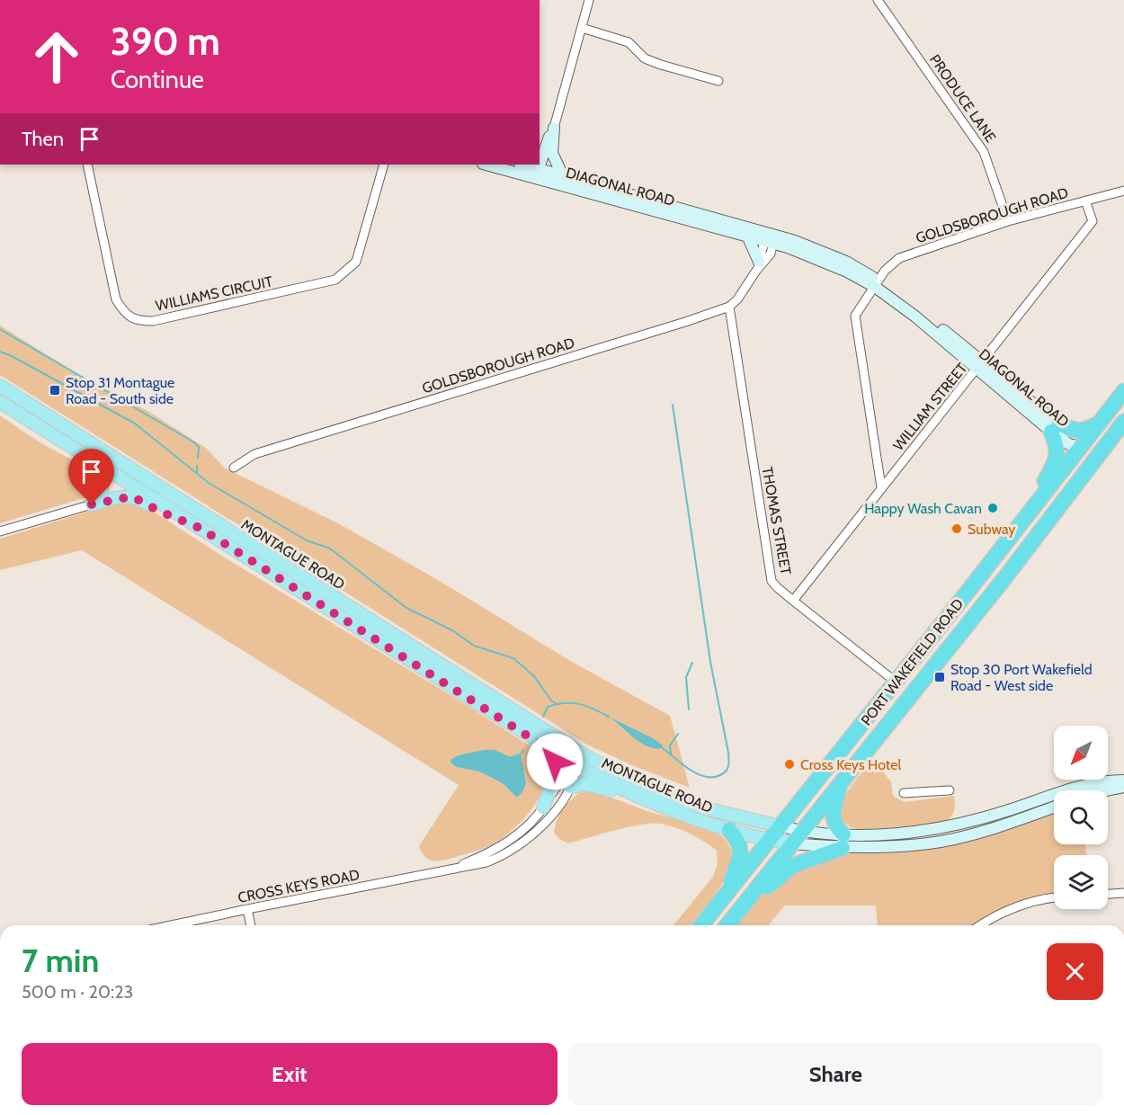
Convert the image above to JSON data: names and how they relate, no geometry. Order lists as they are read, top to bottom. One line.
{"streets":{"highway":["PORT WAKEFIELD ROAD"],"main road":["MONTAGUE ROAD"],"street":["PRODUCE LANE","DIAGONAL ROAD","GOLDSBOROUGH ROAD","WILLIAMS CIRCUIT","WILLIAM STREET","THOMAS STREET","CROSS KEYS ROAD"]},"crossings":[["PRODUCE LANE","GOLDSBOROUGH ROAD"],["DIAGONAL ROAD","GOLDSBOROUGH ROAD"],["DIAGONAL ROAD","WILLIAM STREET"],["DIAGONAL ROAD","PORT WAKEFIELD ROAD"],["GOLDSBOROUGH ROAD","WILLIAM STREET"],["GOLDSBOROUGH ROAD","THOMAS STREET"],["WILLIAM STREET","THOMAS STREET"],["THOMAS STREET","PORT WAKEFIELD ROAD"],["MONTAGUE ROAD","PORT WAKEFIELD ROAD"],["MONTAGUE ROAD","CROSS KEYS ROAD"]],"places":{"transit":["Stop 31 Montague Road - South side","Stop 30 Port Wakefield Road - West side"],"other":["Happy Wash Cavan","Subway","Cross Keys Hotel"]},"north":"bottom left","page":{"turn":["390 m","Continue"],"then":"Then","heading":["7 min","500 m · 20:23"],"buttons":["Exit","Share"]}}
